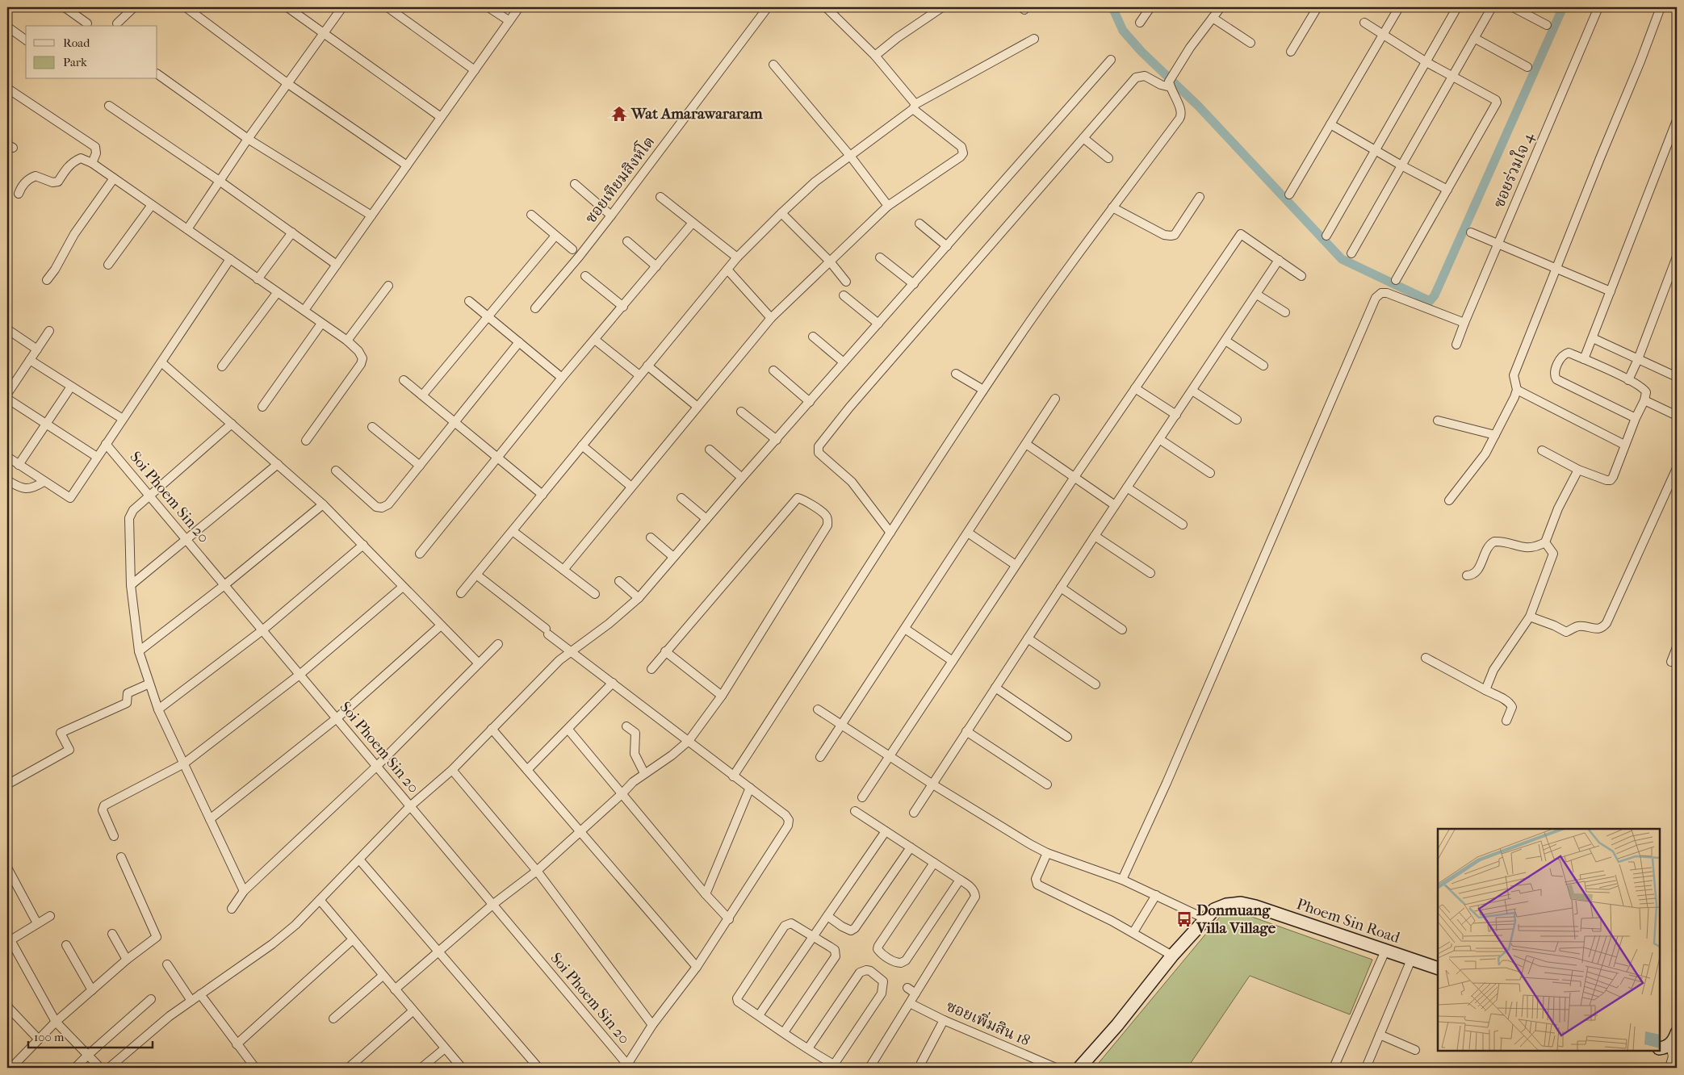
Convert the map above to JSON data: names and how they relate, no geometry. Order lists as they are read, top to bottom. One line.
{"streets":{"street":["ซอยร่วมใจ 4","ซอยเทียมสิงห์โต","Soi Phoem Sin 20","Phoem Sin Road","ซอยเพิ่มสิน 18"]},"places":{"temple":["Wat Amarawararam"],"bus stop":["Donmuang Villa Village"]},"legend":["Road","Park"],"scale_bar":"100 m"}
